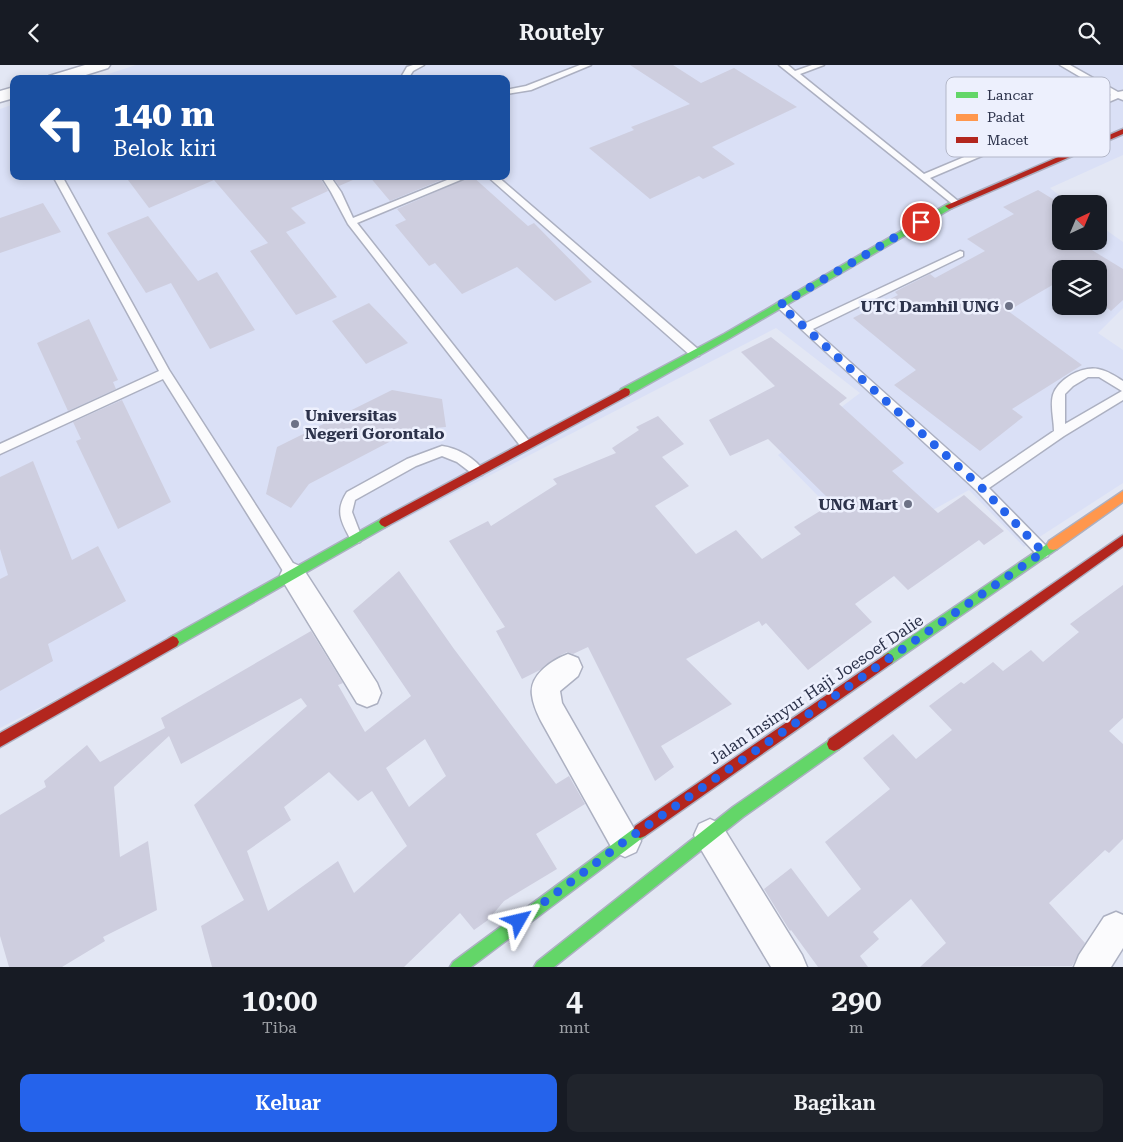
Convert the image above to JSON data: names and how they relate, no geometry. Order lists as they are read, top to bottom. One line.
{"streets":{"street":["Jalan Insinyur Haji Joesoef Dalie"]},"places":["UTC Damhil UNG","Universitas Negeri Gorontalo","UNG Mart"],"legend":["Lancar","Padat","Macet"],"north":"top right","page":{"header":"Routely","turn":["140 m","Belok kiri"],"eta":["10:00","Tiba","4","mnt","290","m"],"buttons":["Keluar","Bagikan"]}}
